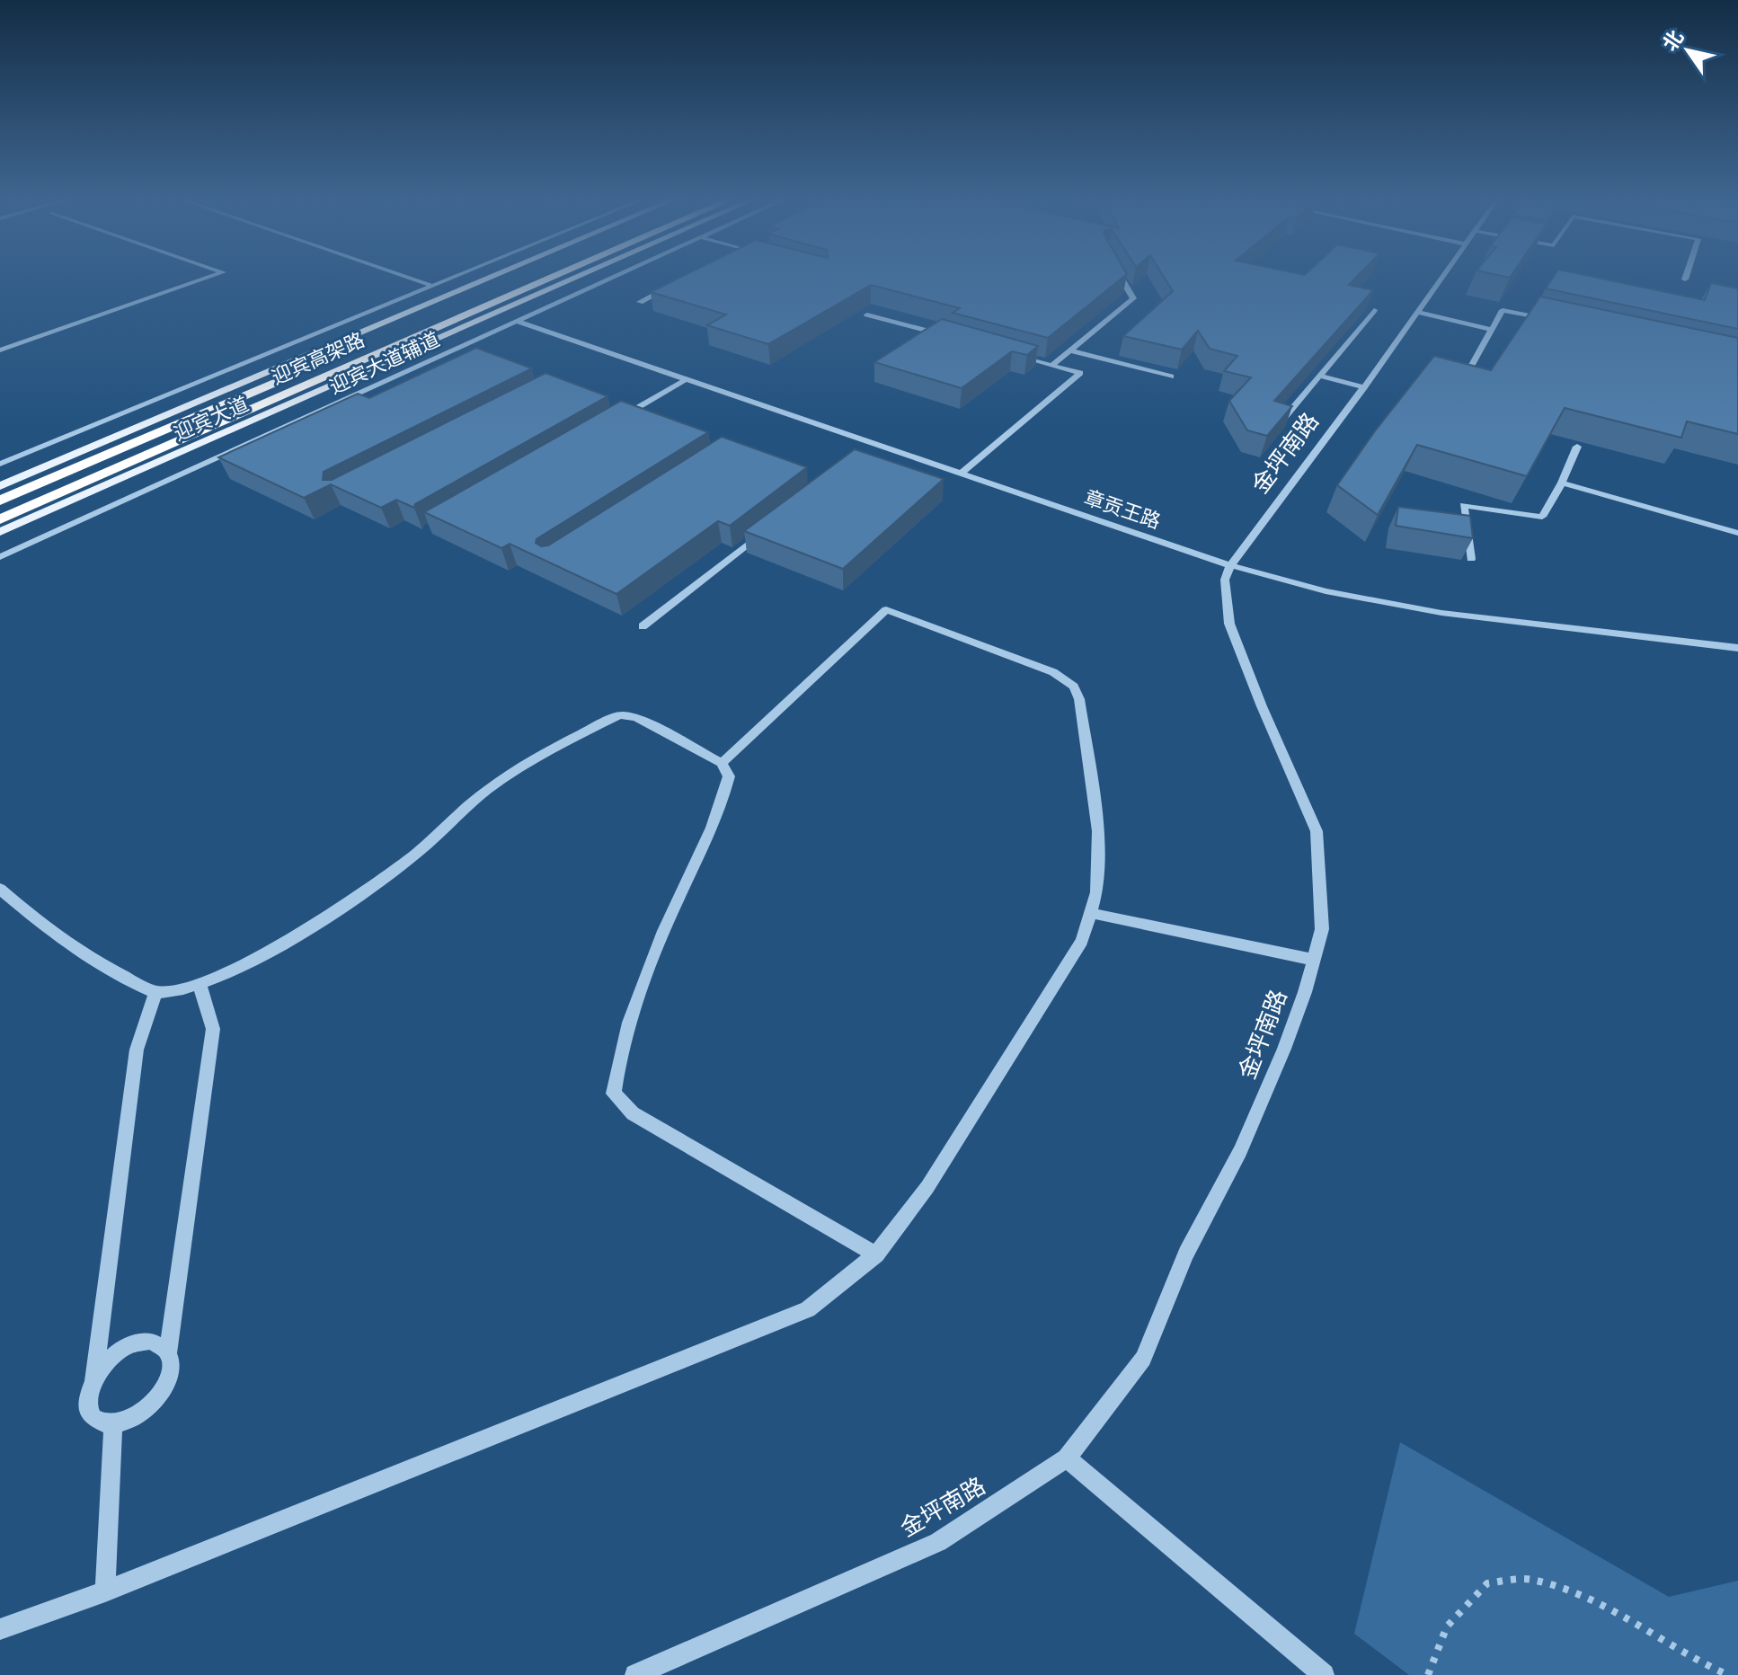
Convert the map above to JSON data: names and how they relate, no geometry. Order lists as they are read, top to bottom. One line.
{"streets":{"highway":["迎宾高架路"],"main road":["迎宾大道"],"street":["迎宾大道辅道","金坪南路","章贡王路"]},"crossings":[["迎宾大道辅道","章贡王路"],["金坪南路","章贡王路"]],"north":"top left"}
